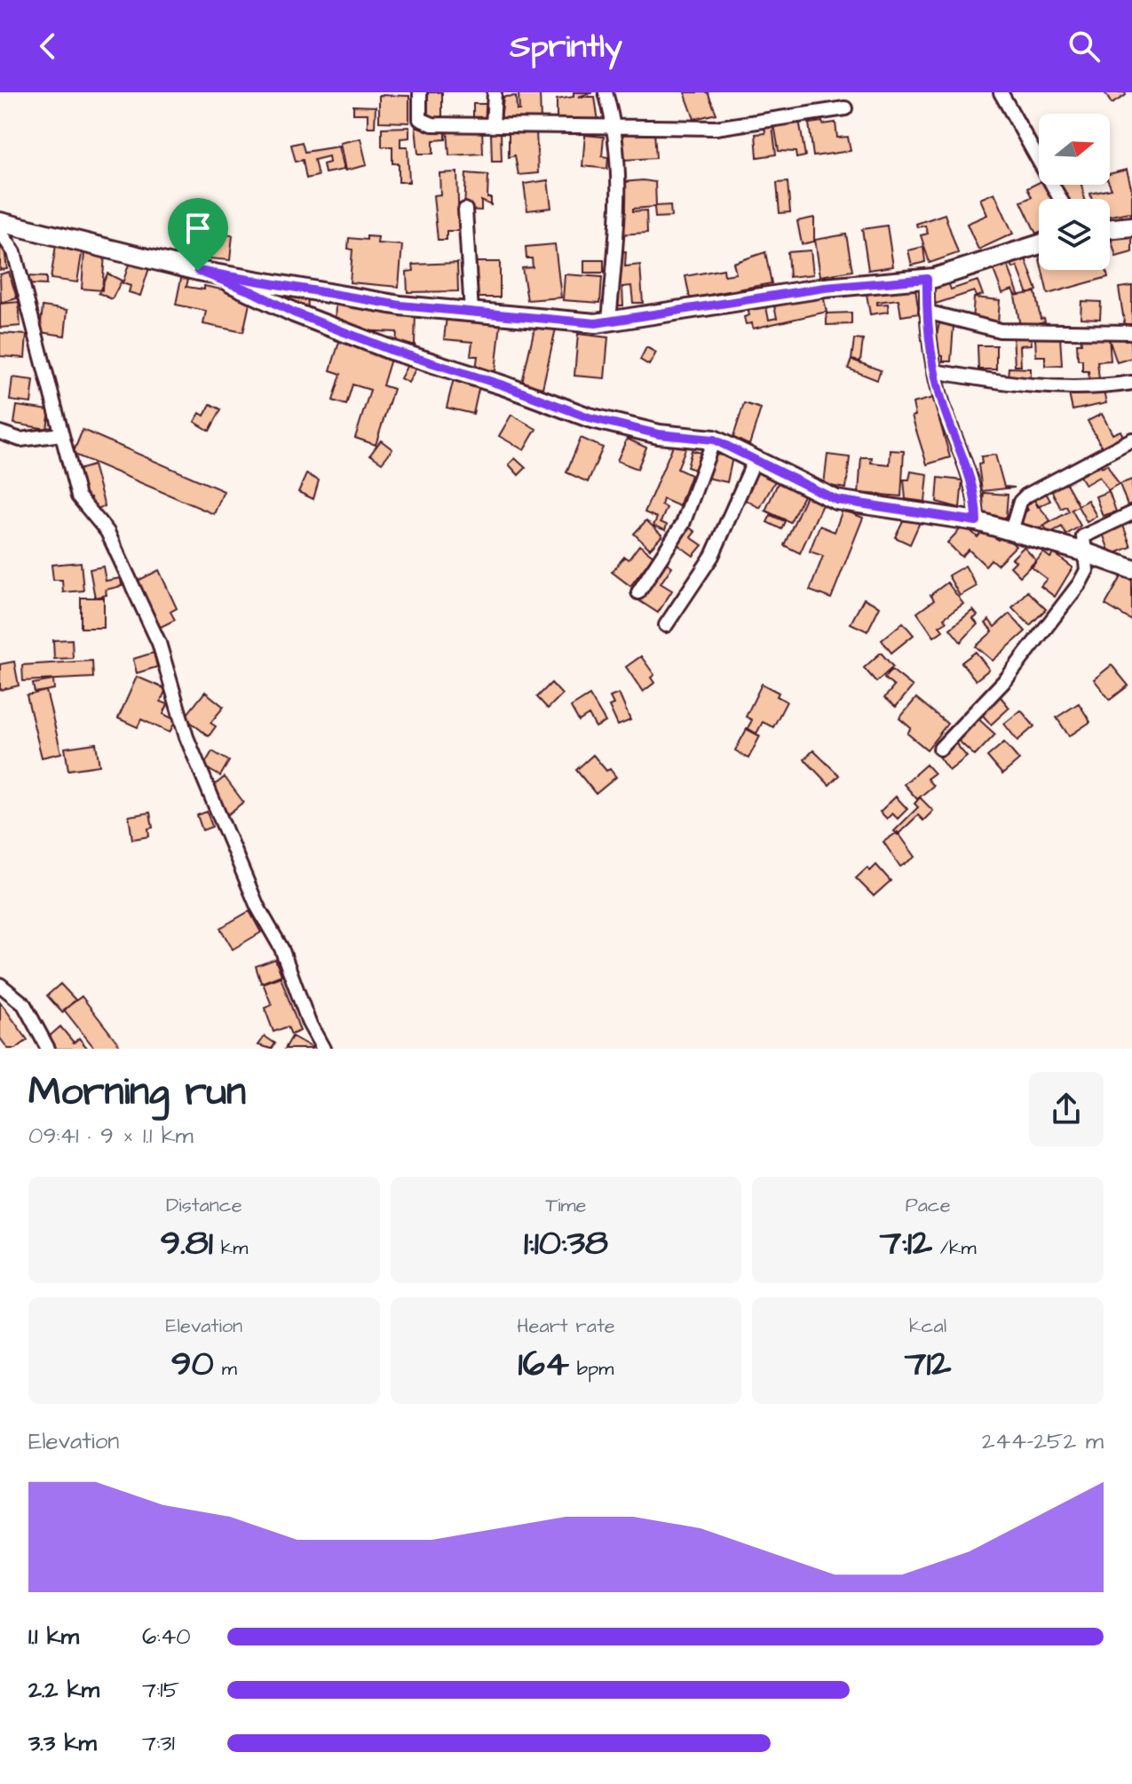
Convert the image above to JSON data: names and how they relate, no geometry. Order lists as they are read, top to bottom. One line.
{"north":"right","page":{"header":"Sprintly","heading":["Morning run","09:41 · 9 × 1.1 km"],"stats":[["Distance","9.81 km"],["Time","1:10:38"],["Pace","7:12 /km"],["Elevation","90 m"],["Heart rate","164 bpm"],["kcal","712"]],"chart":["Elevation","244–252 m"],"list":[{"name":"1.1 km","note":"6:40"},{"name":"2.2 km","note":"7:15"},{"name":"3.3 km","note":"7:31"}]}}
